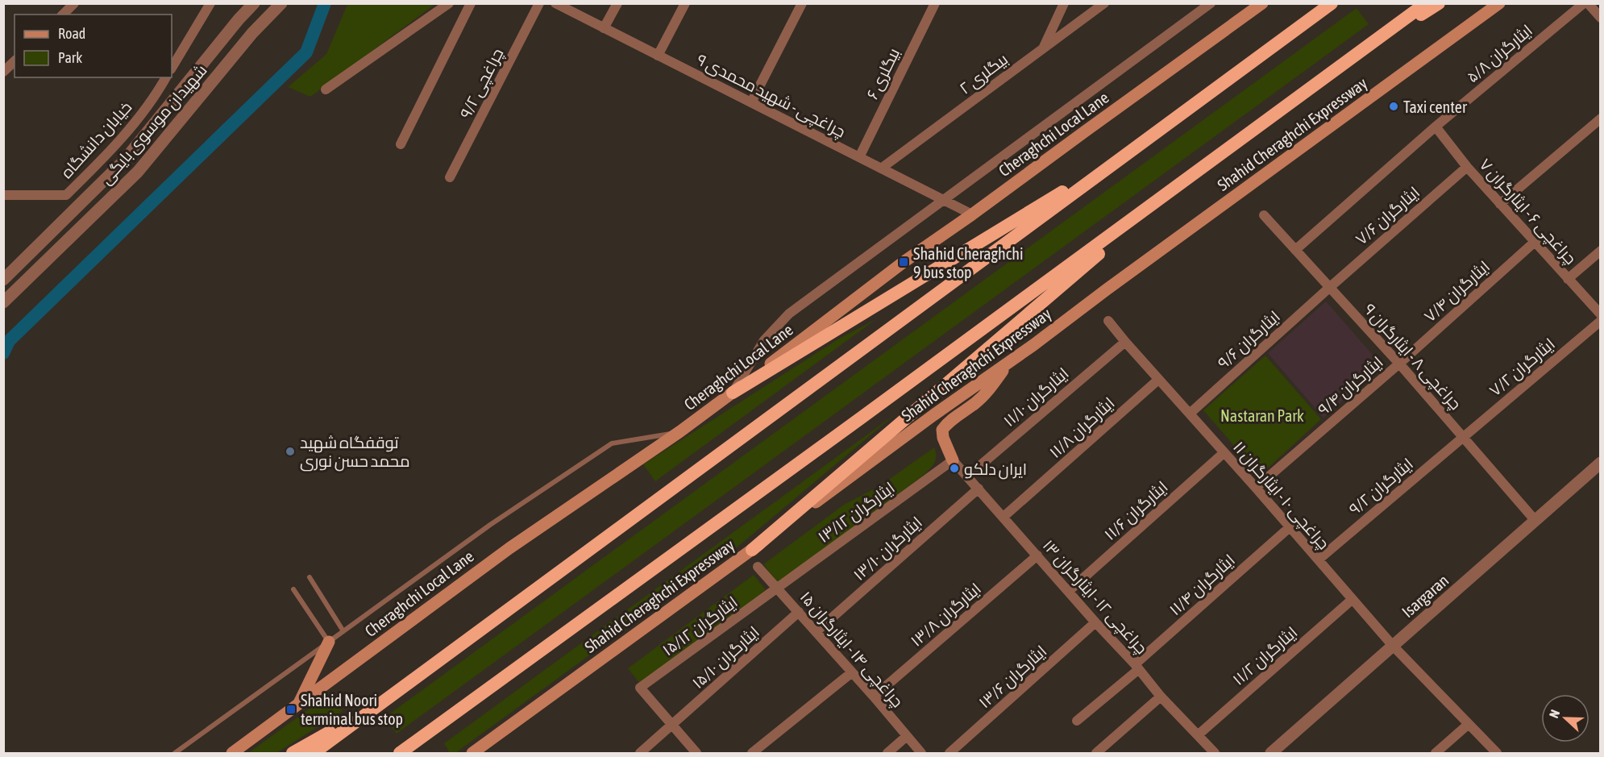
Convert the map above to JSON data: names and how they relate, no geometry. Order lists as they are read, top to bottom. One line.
{"streets":{"highway":["Shahid Cheraghchi Expressway"],"main road":["Cheraghchi Local Lane"],"street":["ایثارگران ۵/۸","بیگلری ۶","بیگلری ۲","۹/۲ چراغچی","۹ چراغچی - شهید محمدی","شهیدان موسوی بایگی","خیابان دانشگاه","چراغچی ۶ - ایثارگران ۷","ایثارگران ۷/۶","ایثارگران ۷/۴","ایثارگران ۹/۶","چراغچی ۸ - ایثارگران ۹","ایثارگران ۷/۲","ایثارگران ۹/۴","ایثارگران ۱۱/۱۰","ایثارگران ۱۱/۸","ایثارگران ۹/۲","چراغچی ۱۰ - ایثارگران ۱۱","ایثارگران ۱۱/۶","ایثارگران ۱۳/۱۲","ایثارگران ۱۳/۱۰","ایثارگران ۱۱/۴","Isargaran","چراغچی ۱۲ - ایثارگران ۱۳","ایثارگران ۱۳/۸","ایثارگران ۱۵/۱۲","چراغچی ۱۴ - ایثارگران ۱۵","ایثارگران ۱۱/۲","ایثارگران ۱۵/۱۰","ایثارگران ۱۳/۶"]},"crossings":[["ایثارگران ۵/۸","چراغچی ۶ - ایثارگران ۷"],["ایثارگران ۵/۸","چراغچی ۸ - ایثارگران ۹"],["بیگلری ۶","۹ چراغچی - شهید محمدی"],["بیگلری ۲","۹ چراغچی - شهید محمدی"],["۹ چراغچی - شهید محمدی","Cheraghchi Local Lane"],["چراغچی ۶ - ایثارگران ۷","ایثارگران ۷/۶"],["چراغچی ۶ - ایثارگران ۷","ایثارگران ۷/۴"],["ایثارگران ۷/۶","ایثارگران ۹/۶"],["ایثارگران ۷/۶","چراغچی ۸ - ایثارگران ۹"],["ایثارگران ۷/۴","چراغچی ۸ - ایثارگران ۹"],["ایثارگران ۷/۴","ایثارگران ۹/۴"],["ایثارگران ۹/۶","چراغچی ۸ - ایثارگران ۹"],["ایثارگران ۹/۶","چراغچی ۱۰ - ایثارگران ۱۱"],["چراغچی ۸ - ایثارگران ۹","ایثارگران ۷/۲"],["چراغچی ۸ - ایثارگران ۹","ایثارگران ۹/۴"],["چراغچی ۸ - ایثارگران ۹","ایثارگران ۹/۲"],["چراغچی ۸ - ایثارگران ۹","Isargaran"],["ایثارگران ۷/۲","ایثارگران ۹/۲"],["ایثارگران ۹/۴","چراغچی ۱۰ - ایثارگران ۱۱"],["ایثارگران ۱۱/۱۰","چراغچی ۱۰ - ایثارگران ۱۱"],["ایثارگران ۱۱/۱۰","چراغچی ۱۲ - ایثارگران ۱۳"],["ایثارگران ۱۱/۸","چراغچی ۱۰ - ایثارگران ۱۱"],["ایثارگران ۱۱/۸","چراغچی ۱۲ - ایثارگران ۱۳"],["ایثارگران ۹/۲","چراغچی ۱۰ - ایثارگران ۱۱"],["چراغچی ۱۰ - ایثارگران ۱۱","ایثارگران ۱۱/۶"],["چراغچی ۱۰ - ایثارگران ۱۱","ایثارگران ۱۱/۴"],["چراغچی ۱۰ - ایثارگران ۱۱","Isargaran"],["چراغچی ۱۰ - ایثارگران ۱۱","ایثارگران ۱۱/۲"],["ایثارگران ۱۱/۶","چراغچی ۱۲ - ایثارگران ۱۳"],["ایثارگران ۱۳/۱۲","چراغچی ۱۲ - ایثارگران ۱۳"],["ایثارگران ۱۳/۱۲","ایثارگران ۱۵/۱۲"],["ایثارگران ۱۳/۱۲","چراغچی ۱۴ - ایثارگران ۱۵"],["ایثارگران ۱۳/۱۰","چراغچی ۱۲ - ایثارگران ۱۳"],["ایثارگران ۱۳/۱۰","چراغچی ۱۴ - ایثارگران ۱۵"],["ایثارگران ۱۱/۴","چراغچی ۱۲ - ایثارگران ۱۳"],["چراغچی ۱۲ - ایثارگران ۱۳","ایثارگران ۱۳/۸"],["چراغچی ۱۲ - ایثارگران ۱۳","ایثارگران ۱۱/۲"],["چراغچی ۱۲ - ایثارگران ۱۳","ایثارگران ۱۳/۶"],["ایثارگران ۱۳/۸","چراغچی ۱۴ - ایثارگران ۱۵"],["ایثارگران ۱۵/۱۲","چراغچی ۱۴ - ایثارگران ۱۵"],["ایثارگران ۱۵/۱۲","ایثارگران ۱۵/۱۰"],["چراغچی ۱۴ - ایثارگران ۱۵","ایثارگران ۱۵/۱۰"]],"parks":["Nastaran Park"],"places":{"other":["Taxi center","توقفگاه شهید محمد حسن نوری","ایران دلکو"],"transit":["Shahid Cheraghchi 9 bus stop","Shahid Noori terminal bus stop"]},"legend":["Road","Park"],"north":"left"}
